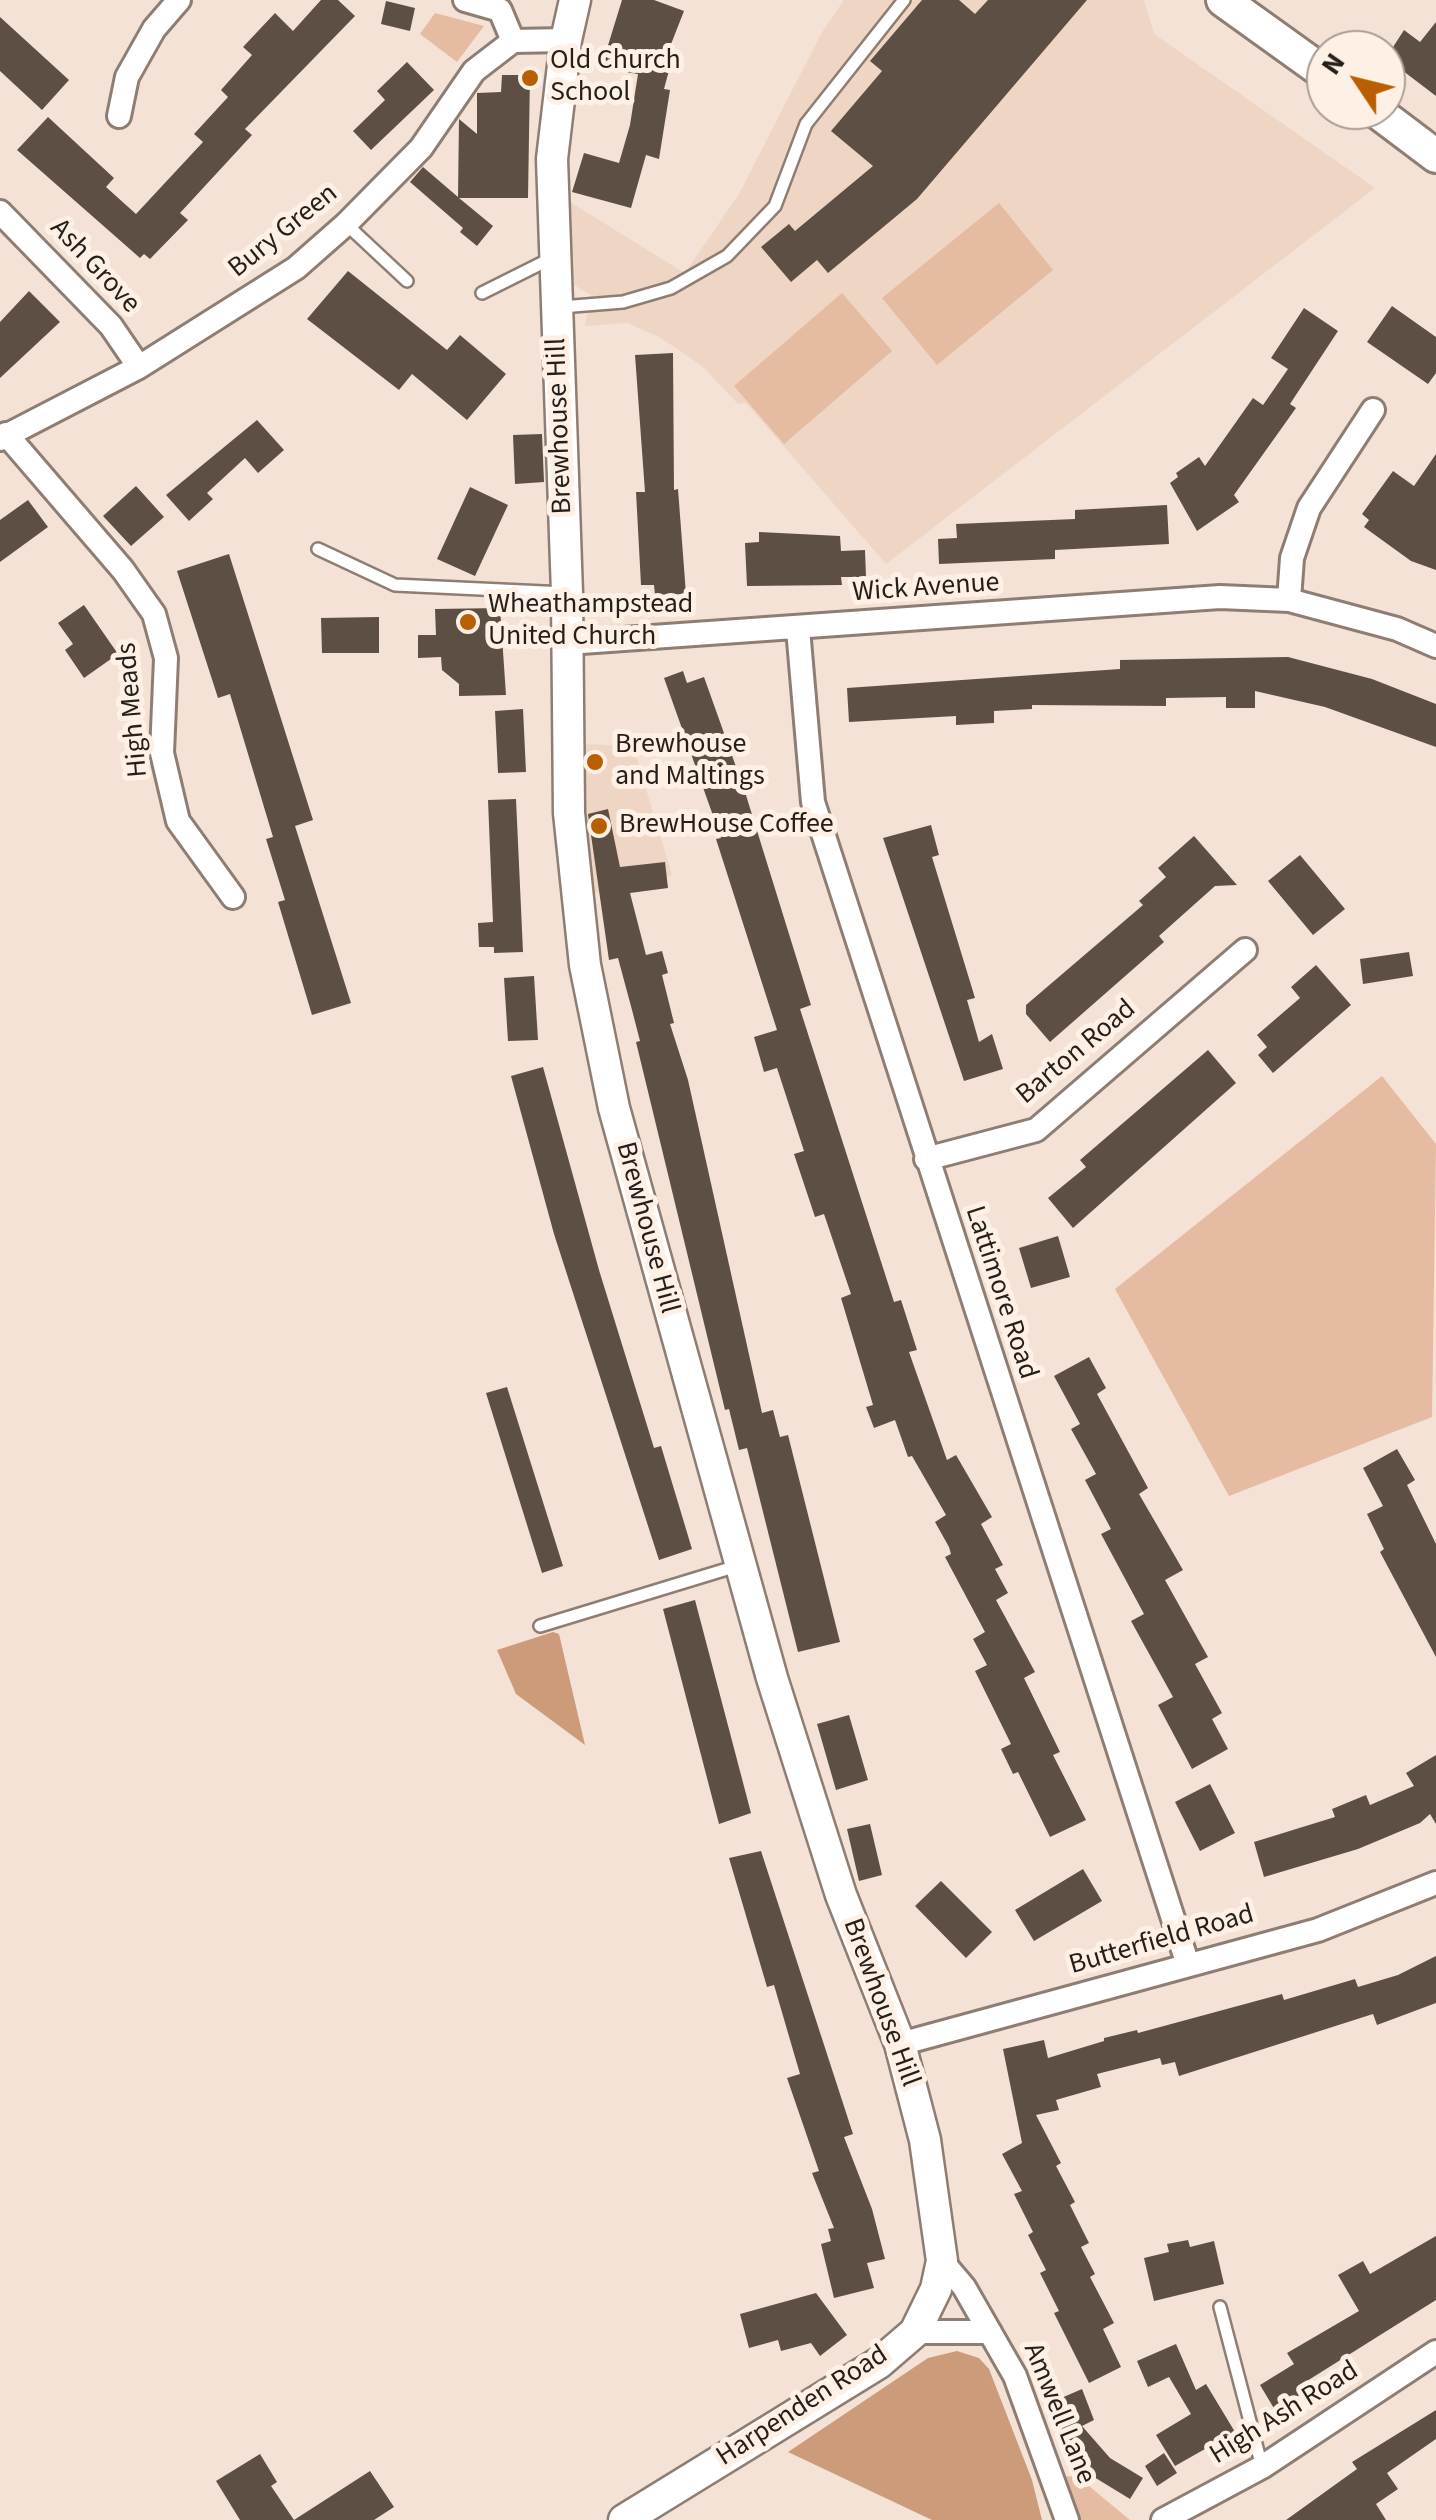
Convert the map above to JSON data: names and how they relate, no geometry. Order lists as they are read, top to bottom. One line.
{"streets":{"street":["Bury Green","Ash Grove","Brewhouse Hill","Wick Avenue","High Meads","Barton Road","Lattimore Road","Butterfield Road","Harpenden Road","Amwell Lane","High Ash Road"]},"crossings":[["Bury Green","Ash Grove"],["Bury Green","High Meads"],["Brewhouse Hill","Wick Avenue"],["Brewhouse Hill","Butterfield Road"],["Brewhouse Hill","Harpenden Road"],["Brewhouse Hill","Amwell Lane"],["Wick Avenue","Lattimore Road"],["Barton Road","Lattimore Road"],["Lattimore Road","Butterfield Road"],["Harpenden Road","Amwell Lane"]],"places":["Old Church School","Wheathampstead United Church","Brewhouse and Maltings","BrewHouse Coffee"],"north":"top left"}
